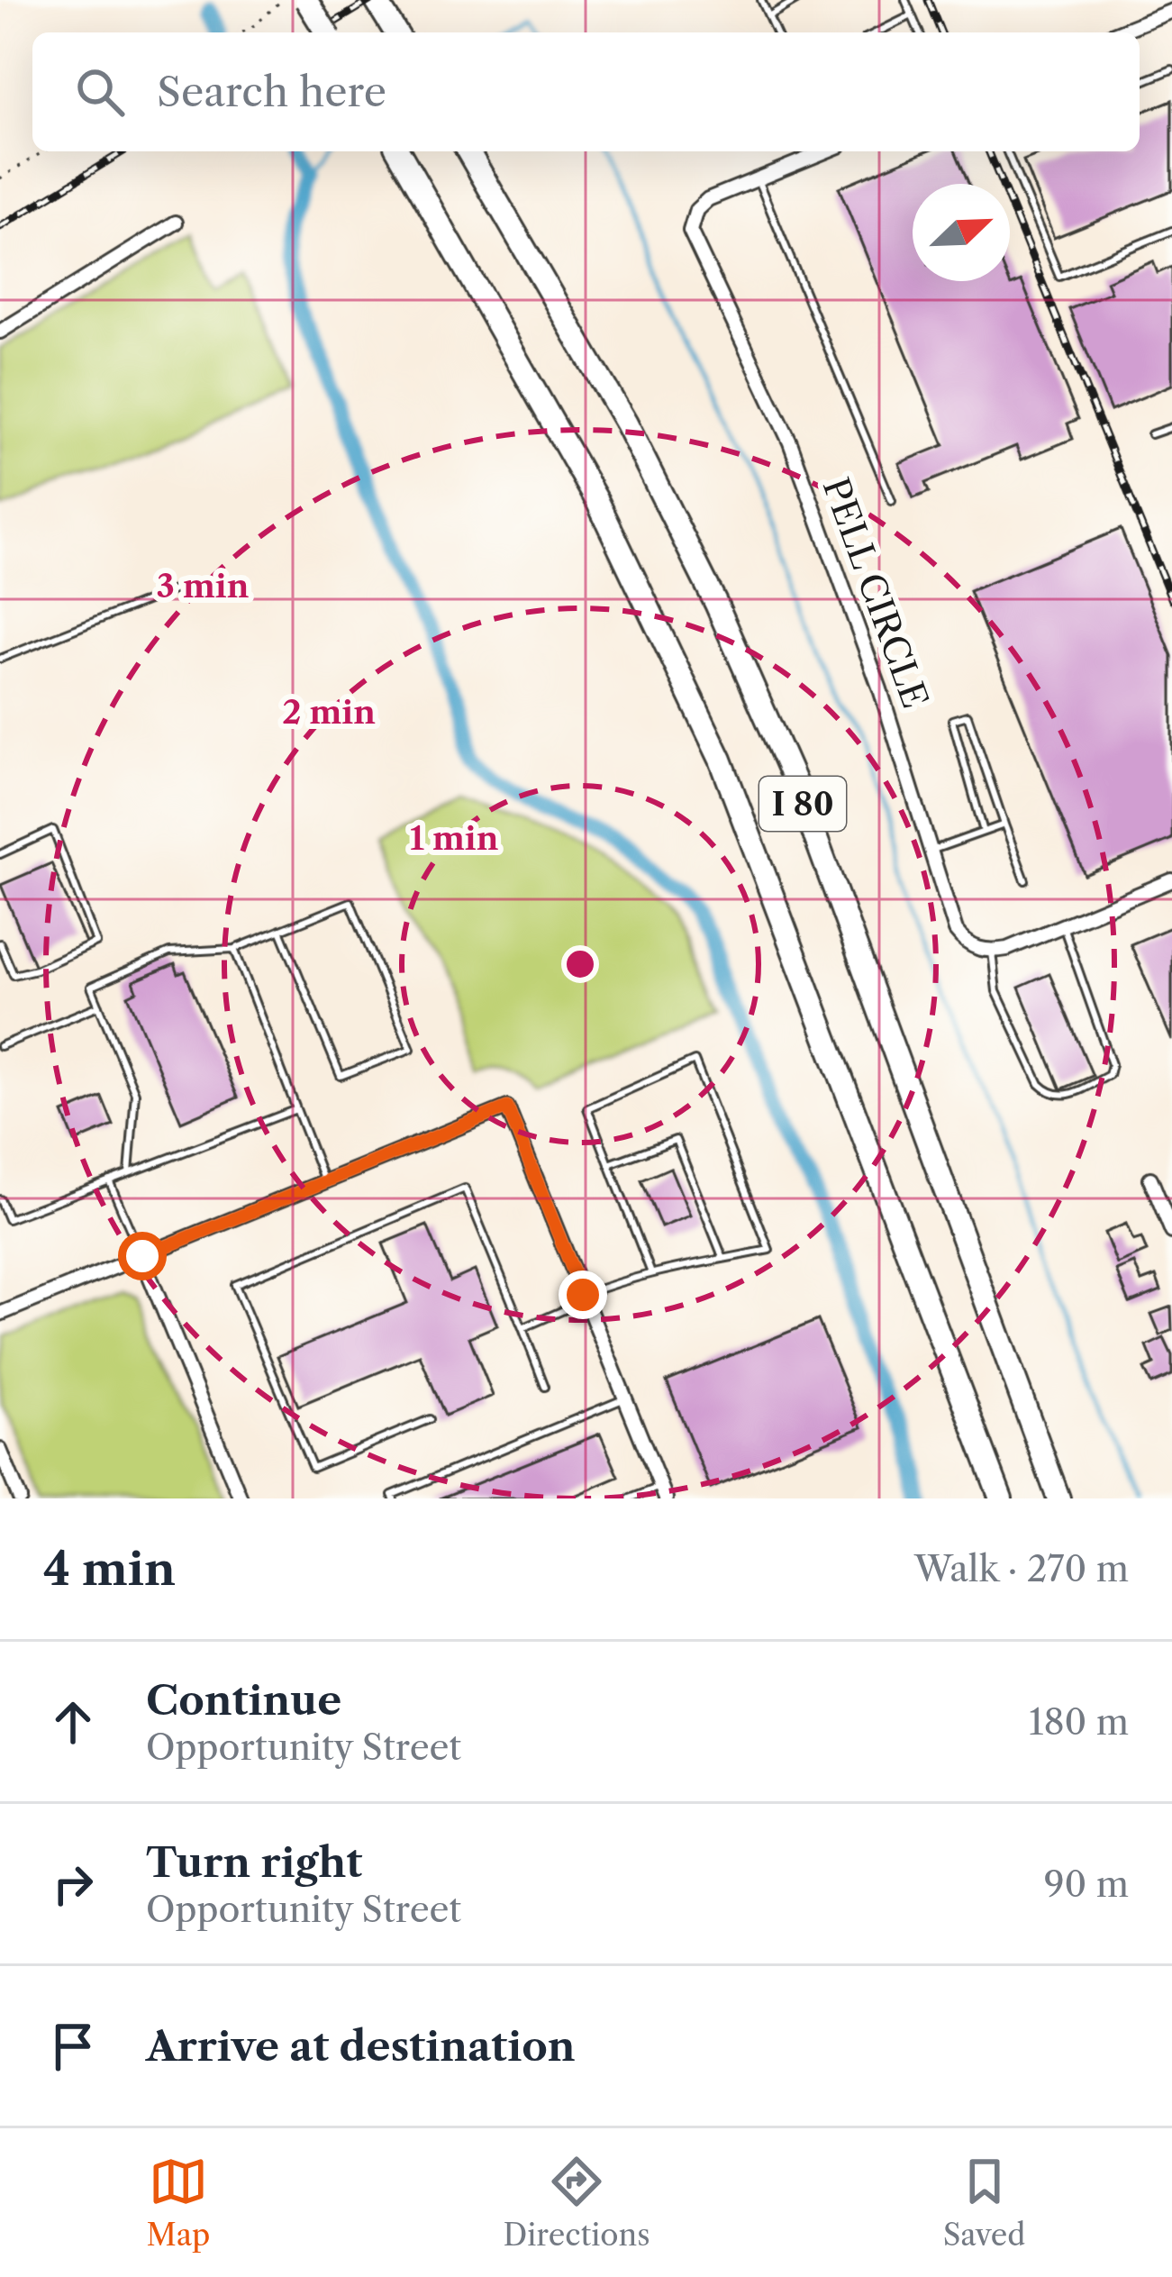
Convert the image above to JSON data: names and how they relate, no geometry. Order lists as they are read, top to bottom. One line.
{"streets":{"highway":["I 80"],"street":["PELL CIRCLE"]},"north":"top right","page":{"search":"Search here","heading":["4 min","Walk · 270 m"],"list":[["Continue","Opportunity Street","180 m"],["Turn right","Opportunity Street","90 m"],"Arrive at destination"],"nav":["Map","Directions","Saved"]},"rings":["3 min","2 min","1 min"]}
